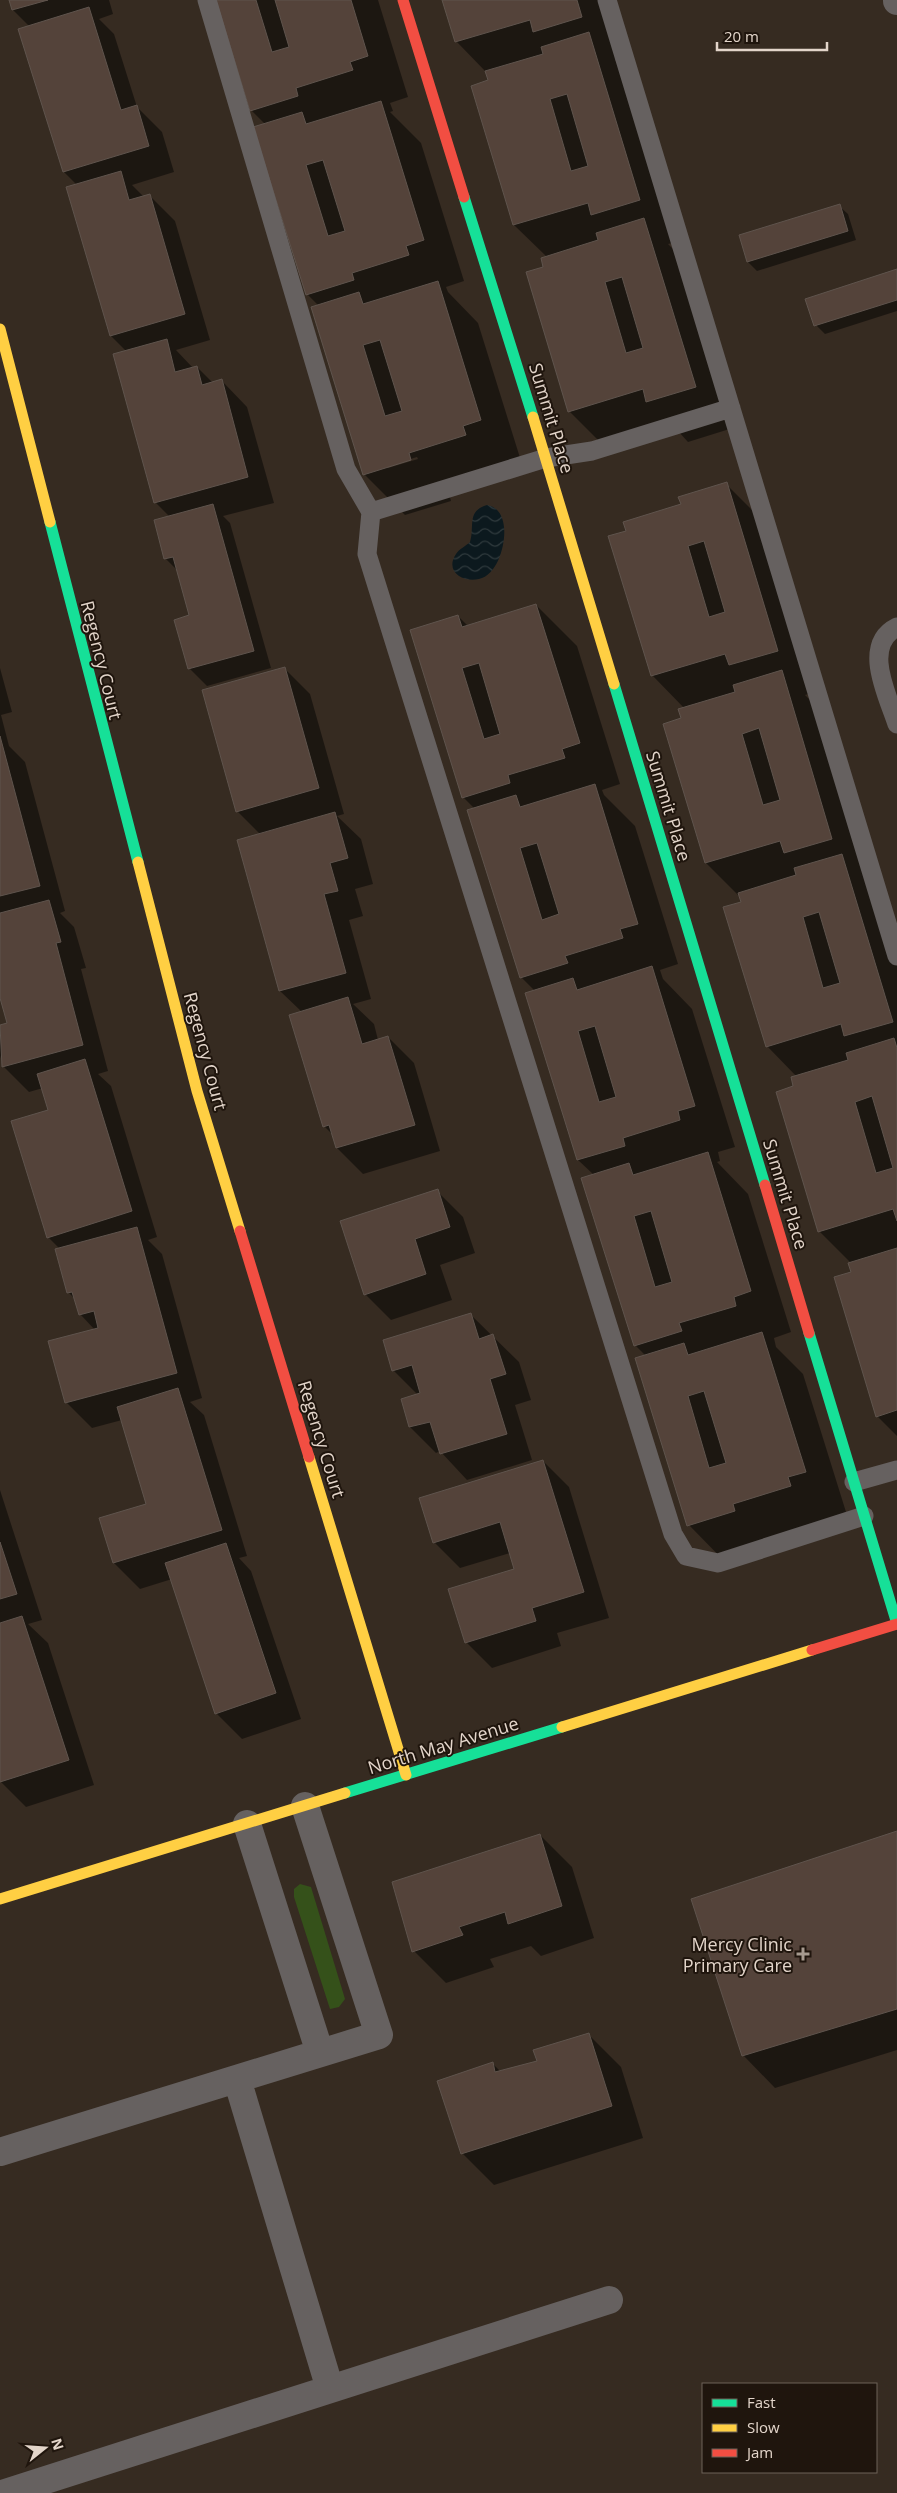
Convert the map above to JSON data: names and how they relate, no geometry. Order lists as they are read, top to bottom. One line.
{"streets":{"street":["Summit Place","Regency Court","North May Avenue"]},"crossings":[["Summit Place","North May Avenue"],["Regency Court","North May Avenue"]],"places":{"health":["Mercy Clinic Primary Care"]},"legend":["Fast","Slow","Jam"],"scale_bar":"20 m","north":"right"}
